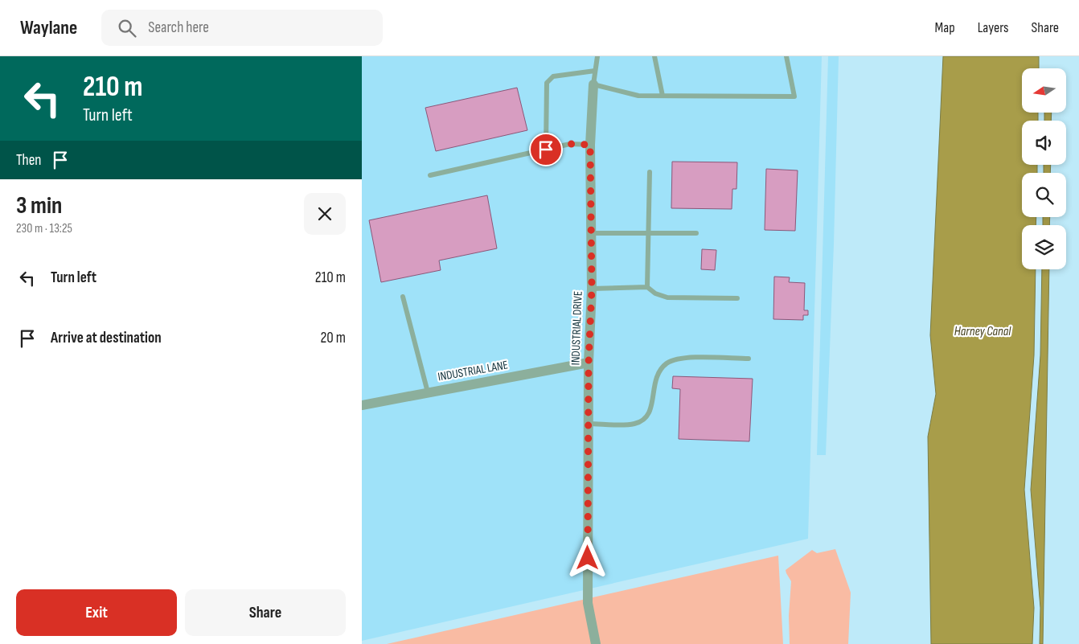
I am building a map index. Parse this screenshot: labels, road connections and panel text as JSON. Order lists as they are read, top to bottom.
{
  "streets": {
    "street": ["INDUSTRIAL DRIVE", "INDUSTRIAL LANE"]
  },
  "crossings": [
    ["INDUSTRIAL DRIVE", "INDUSTRIAL LANE"]
  ],
  "water": ["Harney Canal"],
  "north": "left",
  "page": {
    "header": "Waylane",
    "search": "Search here",
    "nav": ["Map", "Layers", "Share"],
    "turn": ["210 m", "Turn left"],
    "then": "Then",
    "heading": ["3 min", "230 m · 13:25"],
    "list": [
      {
        "name": "Turn left",
        "value": "210 m"
      },
      {
        "name": "Arrive at destination",
        "value": "20 m"
      }
    ],
    "buttons": ["Exit", "Share"]
  }
}
